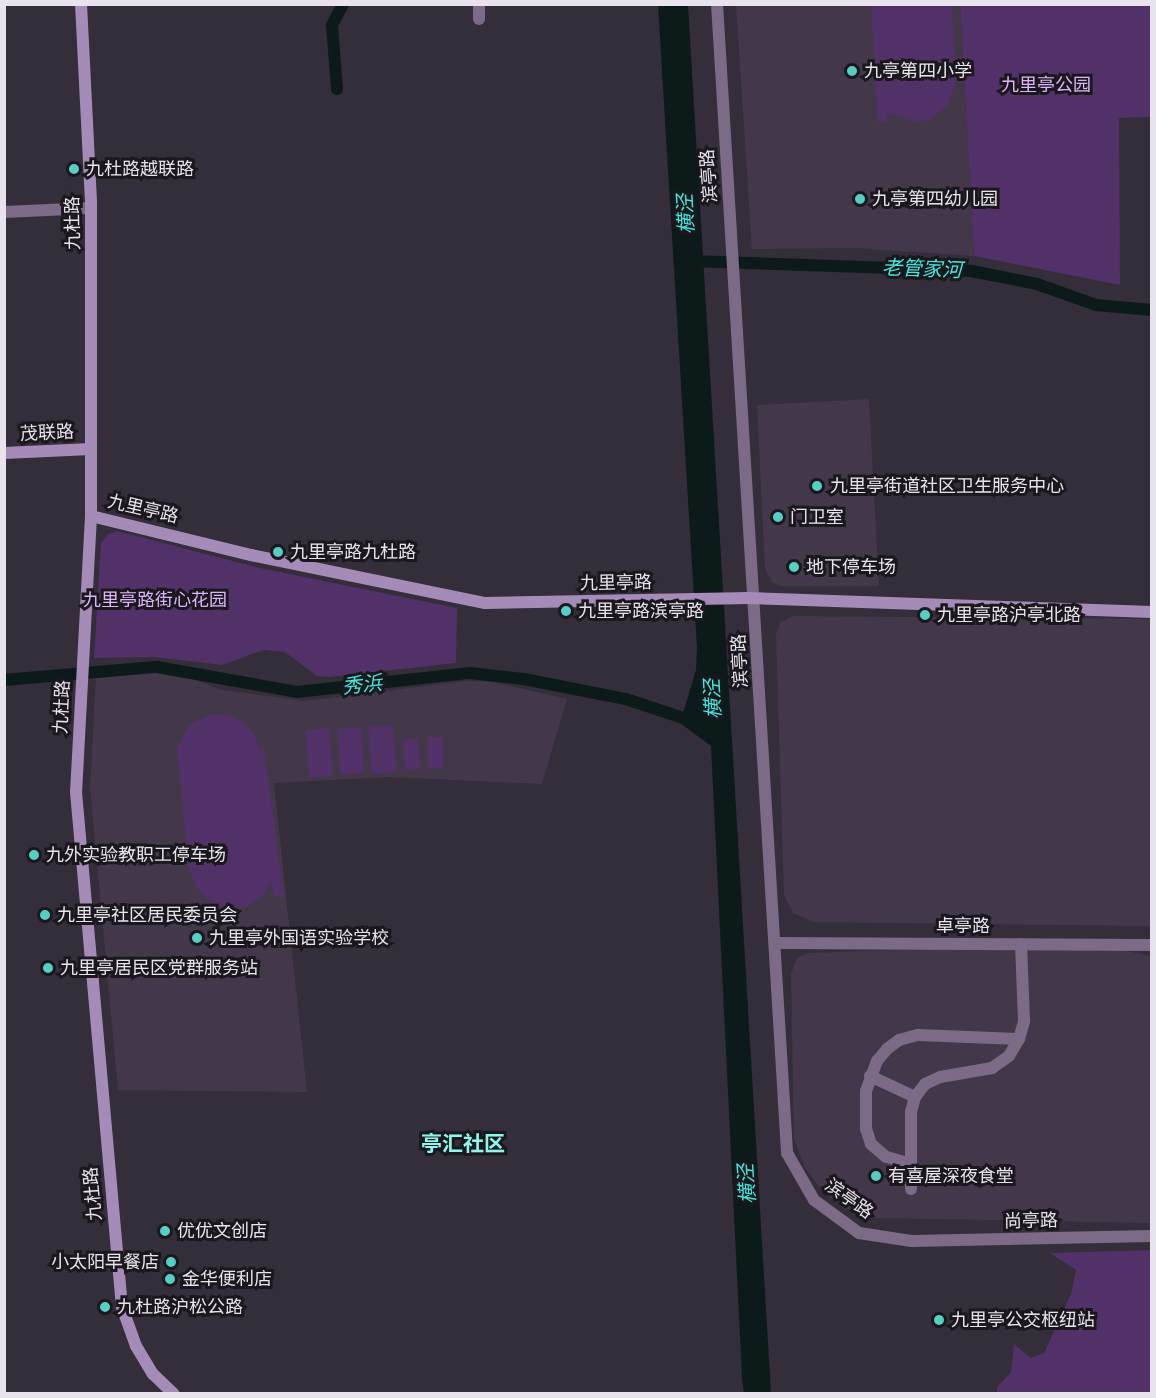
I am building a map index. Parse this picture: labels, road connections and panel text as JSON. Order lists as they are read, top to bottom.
{
  "streets": {
    "street": [
      "滨亭路",
      "九杜路",
      "茂联路",
      "九里亭路",
      "卓亭路",
      "尚亭路"
    ]
  },
  "crossings": [
    ["滨亭路", "九里亭路"],
    ["滨亭路", "卓亭路"],
    ["滨亭路", "尚亭路"],
    ["九杜路", "茂联路"],
    ["九杜路", "九里亭路"]
  ],
  "districts": ["亭汇社区"],
  "water": ["横泾", "老管家河", "秀浜"],
  "parks": ["九里亭公园", "九里亭路街心花园"],
  "places": [
    "九亭第四小学",
    "九杜路越联路",
    "九亭第四幼儿园",
    "九里亭街道社区卫生服务中心",
    "门卫室",
    "九里亭路九杜路",
    "地下停车场",
    "九里亭路滨亭路",
    "九里亭路沪亭北路",
    "九外实验教职工停车场",
    "九里亭社区居民委员会",
    "九里亭外国语实验学校",
    "九里亭居民区党群服务站",
    "有喜屋深夜食堂",
    "优优文创店",
    "小太阳早餐店",
    "金华便利店",
    "九杜路沪松公路",
    "九里亭公交枢纽站"
  ]
}
